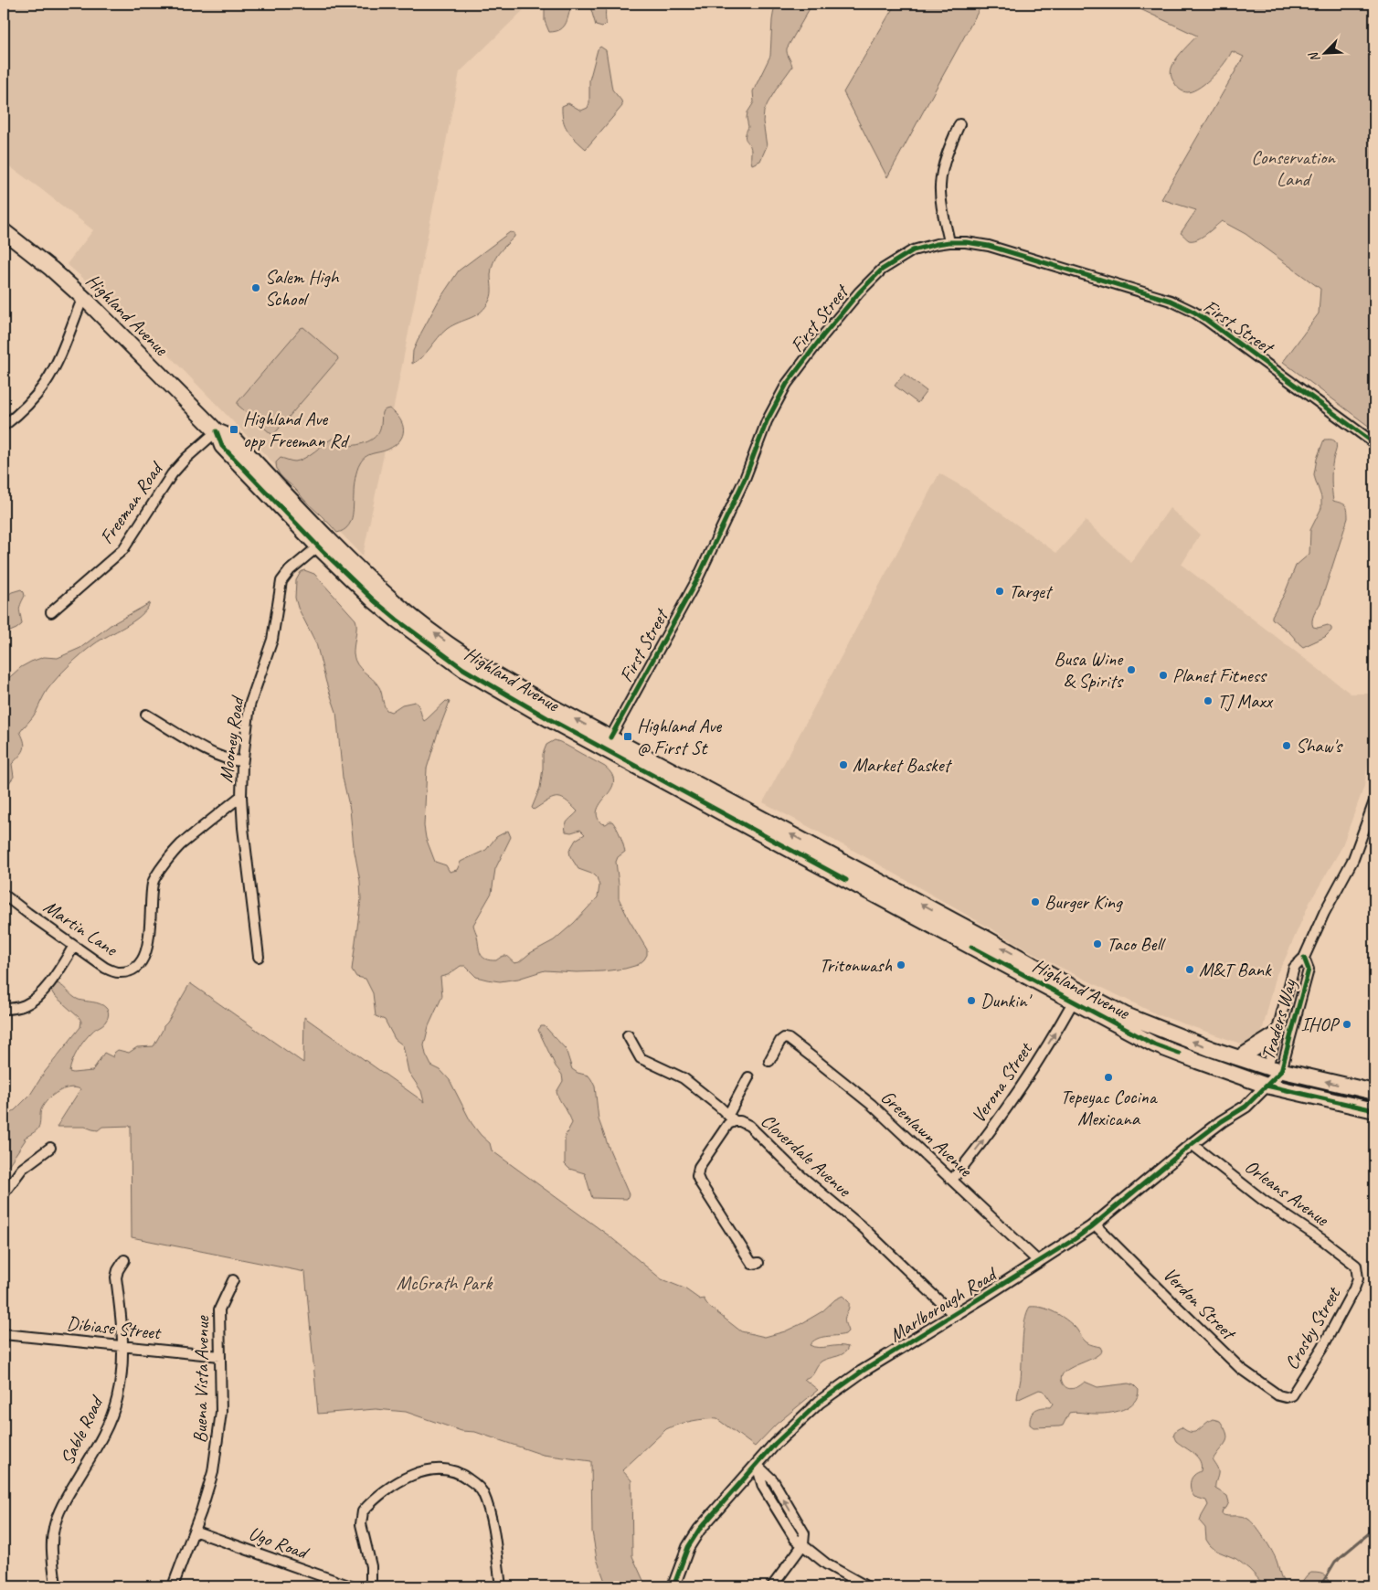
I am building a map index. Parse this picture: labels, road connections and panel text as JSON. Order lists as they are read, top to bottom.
{
  "streets": {
    "main road": ["Highland Avenue"],
    "street": [
      "First Street",
      "Freeman Road",
      "Mooney Road",
      "Martin Lane",
      "Traders Way",
      "Verona Street",
      "Greenlawn Avenue",
      "Cloverdale Avenue",
      "Orleans Avenue",
      "Verdon Street",
      "Marlborough Road",
      "Dibiase Street",
      "Crosby Street",
      "Buena Vista Avenue",
      "Sable Road",
      "Ugo Road"
    ]
  },
  "crossings": [
    ["Highland Avenue", "First Street"],
    ["Highland Avenue", "Freeman Road"],
    ["Highland Avenue", "Mooney Road"],
    ["Highland Avenue", "Traders Way"],
    ["Highland Avenue", "Verona Street"],
    ["Highland Avenue", "Marlborough Road"],
    ["Mooney Road", "Martin Lane"],
    ["Traders Way", "Marlborough Road"],
    ["Verona Street", "Greenlawn Avenue"],
    ["Greenlawn Avenue", "Marlborough Road"],
    ["Cloverdale Avenue", "Marlborough Road"],
    ["Orleans Avenue", "Marlborough Road"],
    ["Orleans Avenue", "Crosby Street"],
    ["Verdon Street", "Marlborough Road"],
    ["Verdon Street", "Crosby Street"],
    ["Dibiase Street", "Buena Vista Avenue"],
    ["Dibiase Street", "Sable Road"],
    ["Buena Vista Avenue", "Ugo Road"]
  ],
  "one_way": ["Verona Street"],
  "parks": ["Conservation Land", "McGrath Park"],
  "places": {
    "other": [
      "Salem High School",
      "Target",
      "Busa Wine & Spirits",
      "Planet Fitness",
      "TJ Maxx",
      "Shaw's",
      "Market Basket",
      "Burger King",
      "Taco Bell",
      "Tritonwash",
      "M&T Bank",
      "Dunkin'",
      "IHOP",
      "Tepeyac Cocina Mexicana"
    ],
    "transit": ["Highland Ave opp Freeman Rd", "Highland Ave @ First St"]
  },
  "north": "bottom left"
}
